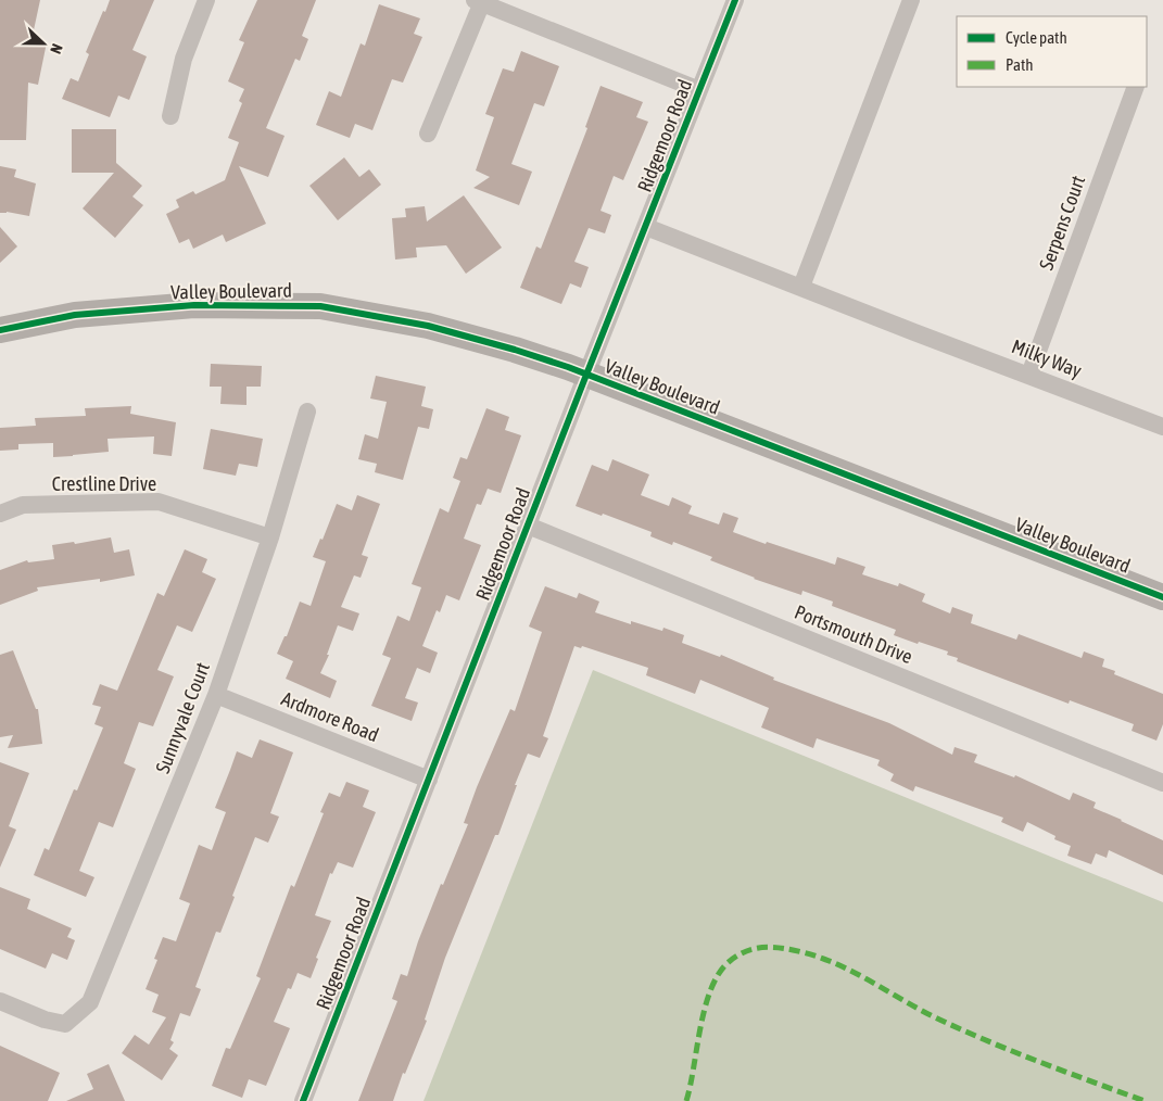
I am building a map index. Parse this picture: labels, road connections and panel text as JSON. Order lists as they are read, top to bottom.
{
  "streets": {
    "street": [
      "Ridgemoor Road",
      "Serpens Court",
      "Valley Boulevard",
      "Milky Way",
      "Crestline Drive",
      "Portsmouth Drive",
      "Ardmore Road",
      "Sunnyvale Court"
    ]
  },
  "crossings": [
    ["Ridgemoor Road", "Valley Boulevard"],
    ["Ridgemoor Road", "Milky Way"],
    ["Ridgemoor Road", "Portsmouth Drive"],
    ["Ridgemoor Road", "Ardmore Road"],
    ["Serpens Court", "Milky Way"],
    ["Crestline Drive", "Sunnyvale Court"],
    ["Ardmore Road", "Sunnyvale Court"]
  ],
  "legend": ["Cycle path", "Path"],
  "north": "right"
}
